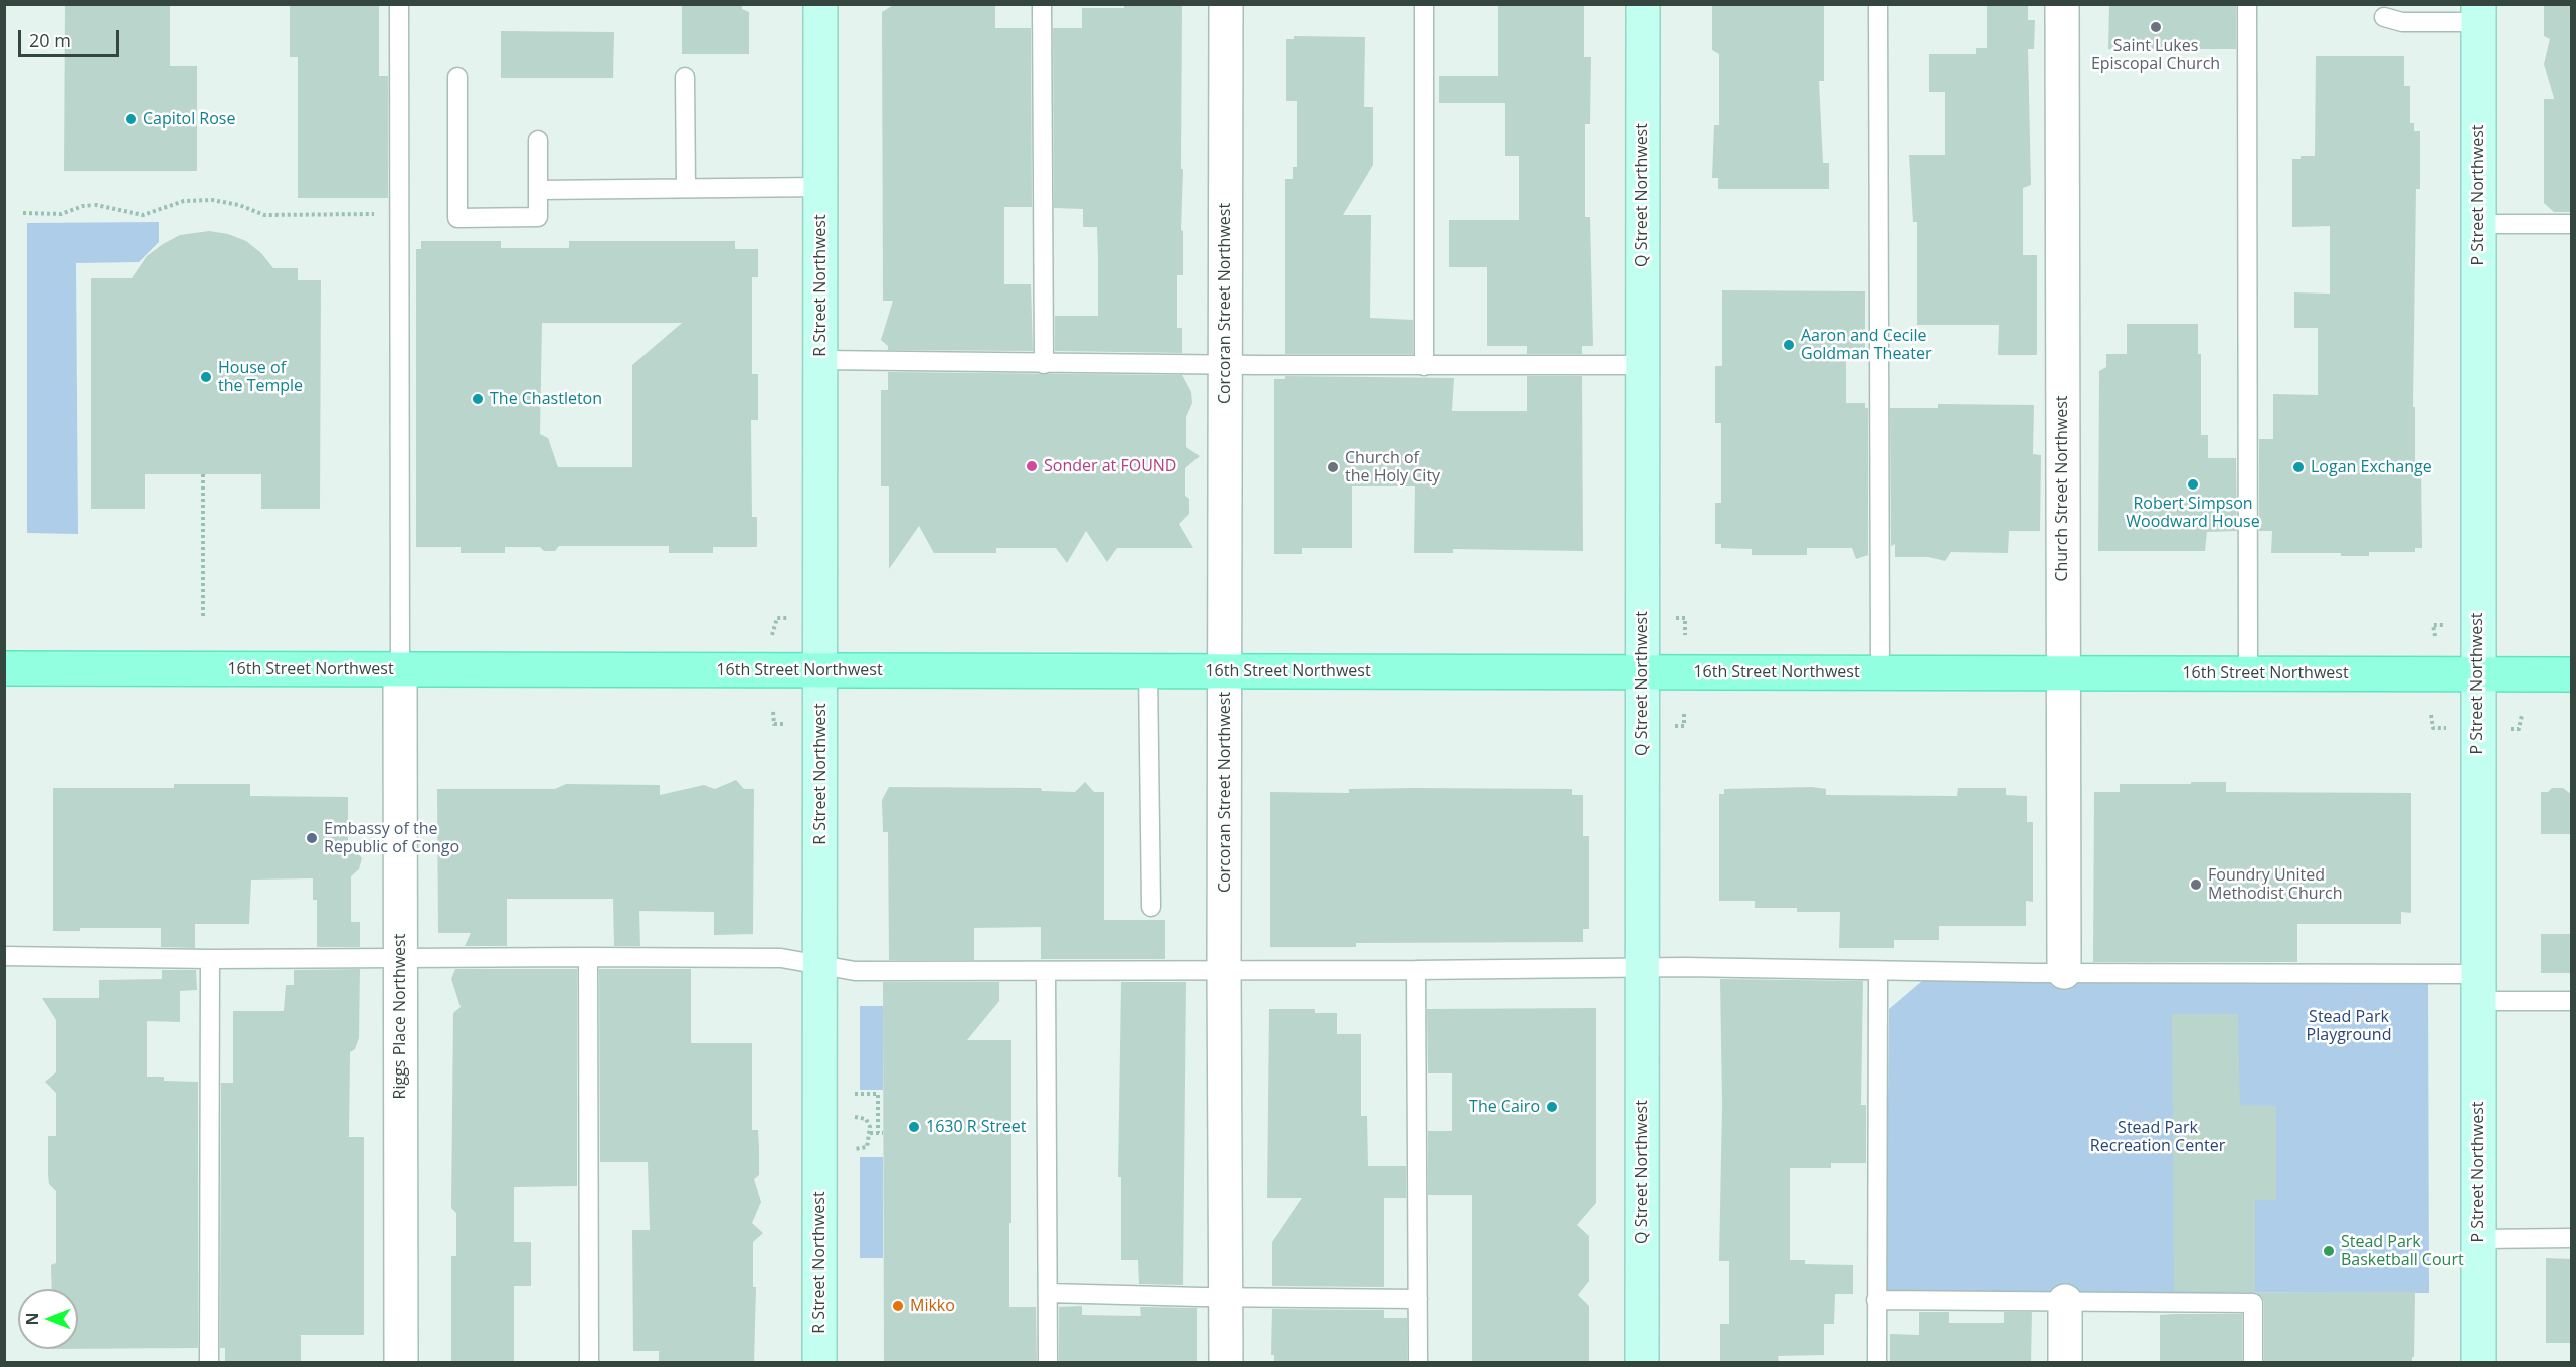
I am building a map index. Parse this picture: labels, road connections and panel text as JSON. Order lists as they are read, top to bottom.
{
  "streets": {
    "main road": [
      "Q Street Northwest",
      "P Street Northwest",
      "R Street Northwest",
      "16th Street Northwest"
    ],
    "street": ["Corcoran Street Northwest", "Church Street Northwest", "Riggs Place Northwest"]
  },
  "crossings": [
    ["Q Street Northwest", "16th Street Northwest"],
    ["P Street Northwest", "16th Street Northwest"],
    ["R Street Northwest", "16th Street Northwest"],
    ["Corcoran Street Northwest", "16th Street Northwest"],
    ["Church Street Northwest", "16th Street Northwest"],
    ["16th Street Northwest", "Riggs Place Northwest"]
  ],
  "parks": ["Stead Park Playground", "Stead Park Recreation Center"],
  "places": [
    "Saint Lukes Episcopal Church",
    "Capitol Rose",
    "Aaron and Cecile Goldman Theater",
    "House of the Temple",
    "The Chastleton",
    "Sonder at FOUND",
    "Church of the Holy City",
    "Logan Exchange",
    "Robert Simpson Woodward House",
    "Embassy of the Republic of Congo",
    "Foundry United Methodist Church",
    "The Cairo",
    "1630 R Street",
    "Stead Park Basketball Court",
    "Mikko"
  ],
  "scale_bar": "20 m",
  "north": "left"
}
